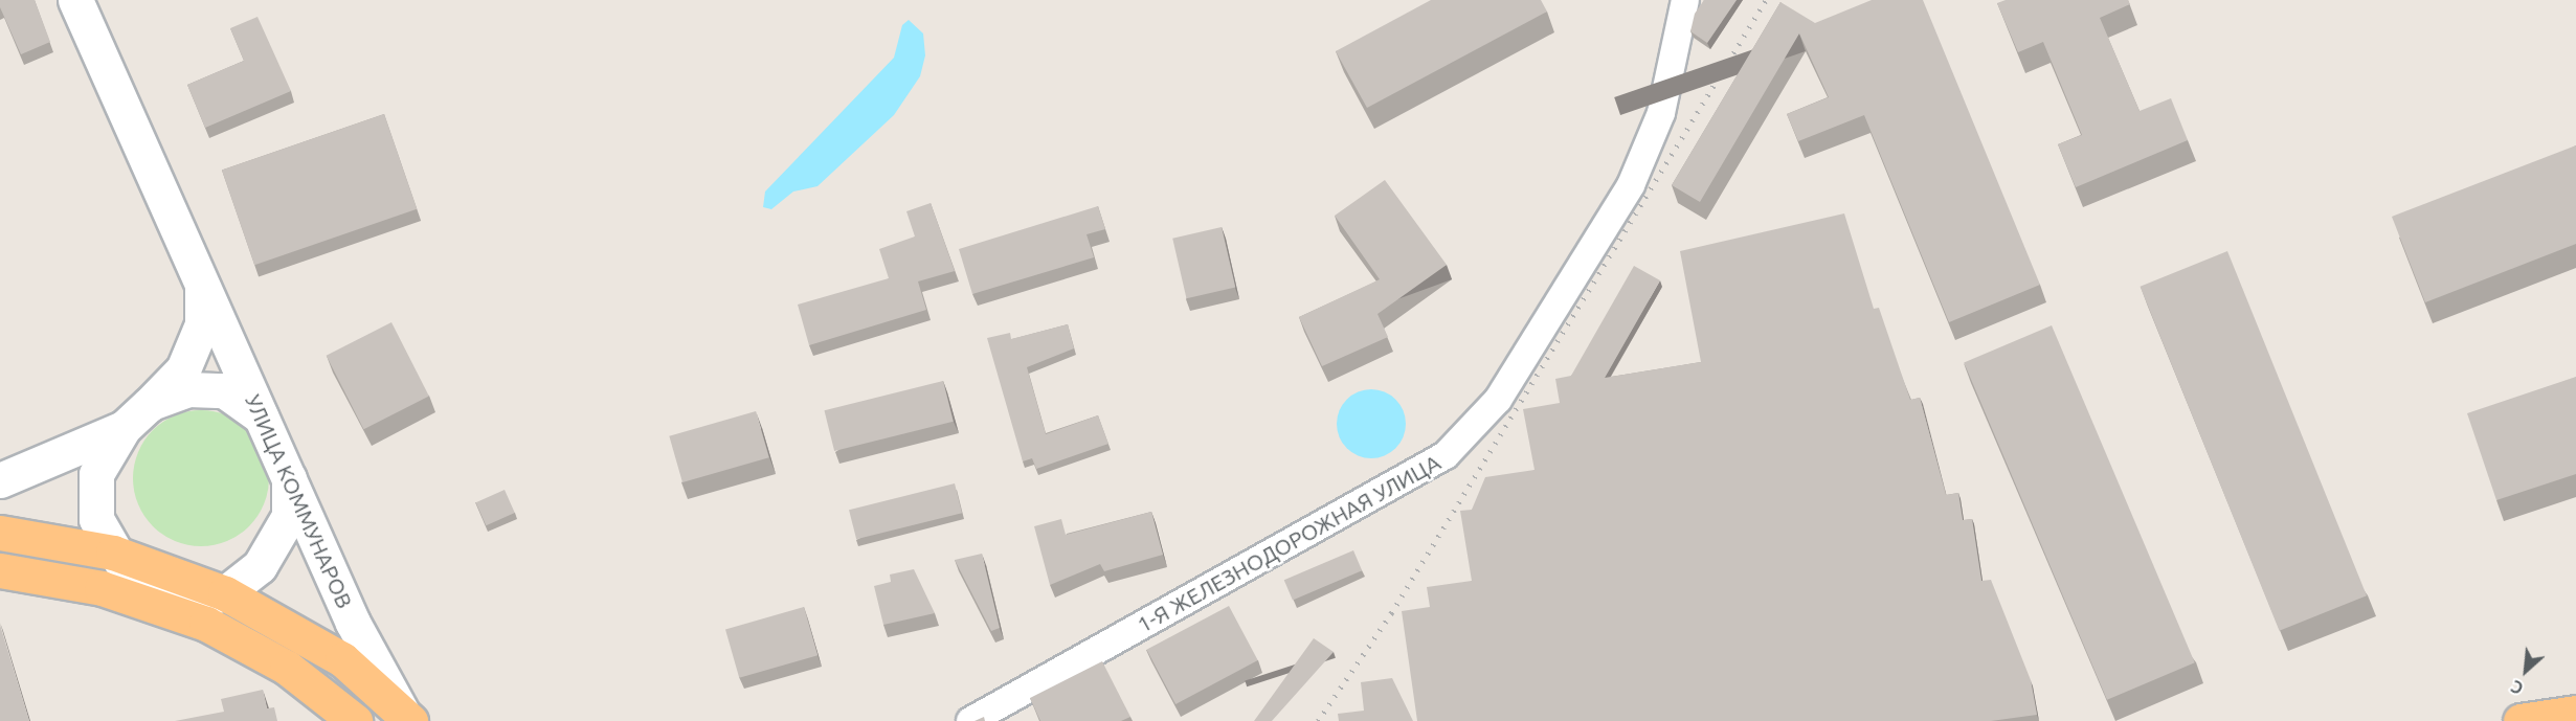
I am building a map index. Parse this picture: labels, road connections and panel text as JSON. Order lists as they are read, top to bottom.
{
  "streets": {
    "street": ["УЛИЦА КОММУНАРОВ", "1-Я ЖЕЛЕЗНОДОРОЖНАЯ УЛИЦА"]
  },
  "north": "bottom left"
}
